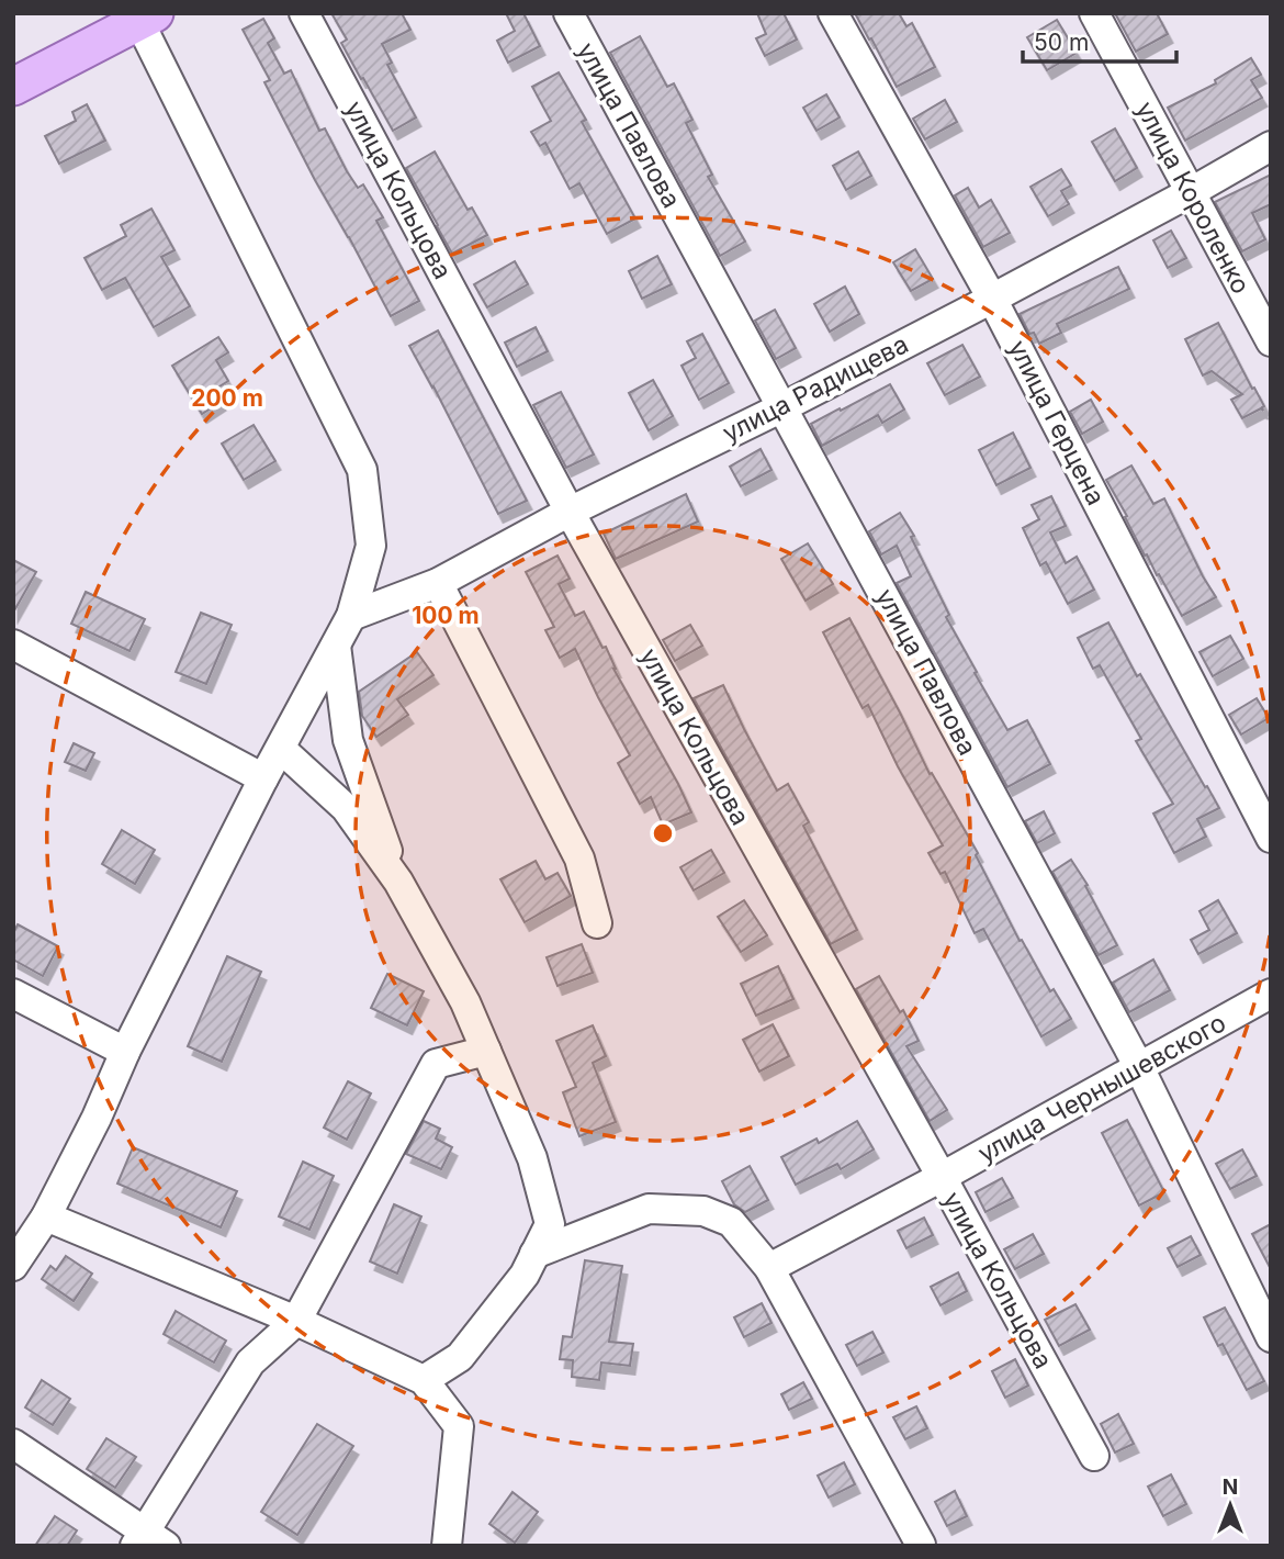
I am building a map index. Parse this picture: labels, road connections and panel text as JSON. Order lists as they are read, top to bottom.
{
  "streets": {
    "street": [
      "улица Павлова",
      "улица Кольцова",
      "улица Короленко",
      "улица Радищева",
      "улица Герцена",
      "улица Чернышевского"
    ]
  },
  "crossings": [
    ["улица Павлова", "улица Радищева"],
    ["улица Павлова", "улица Чернышевского"],
    ["улица Кольцова", "улица Радищева"],
    ["улица Кольцова", "улица Чернышевского"],
    ["улица Короленко", "улица Радищева"],
    ["улица Радищева", "улица Герцена"]
  ],
  "scale_bar": "50 m",
  "north": "top",
  "rings": ["200 m", "100 m"]
}
